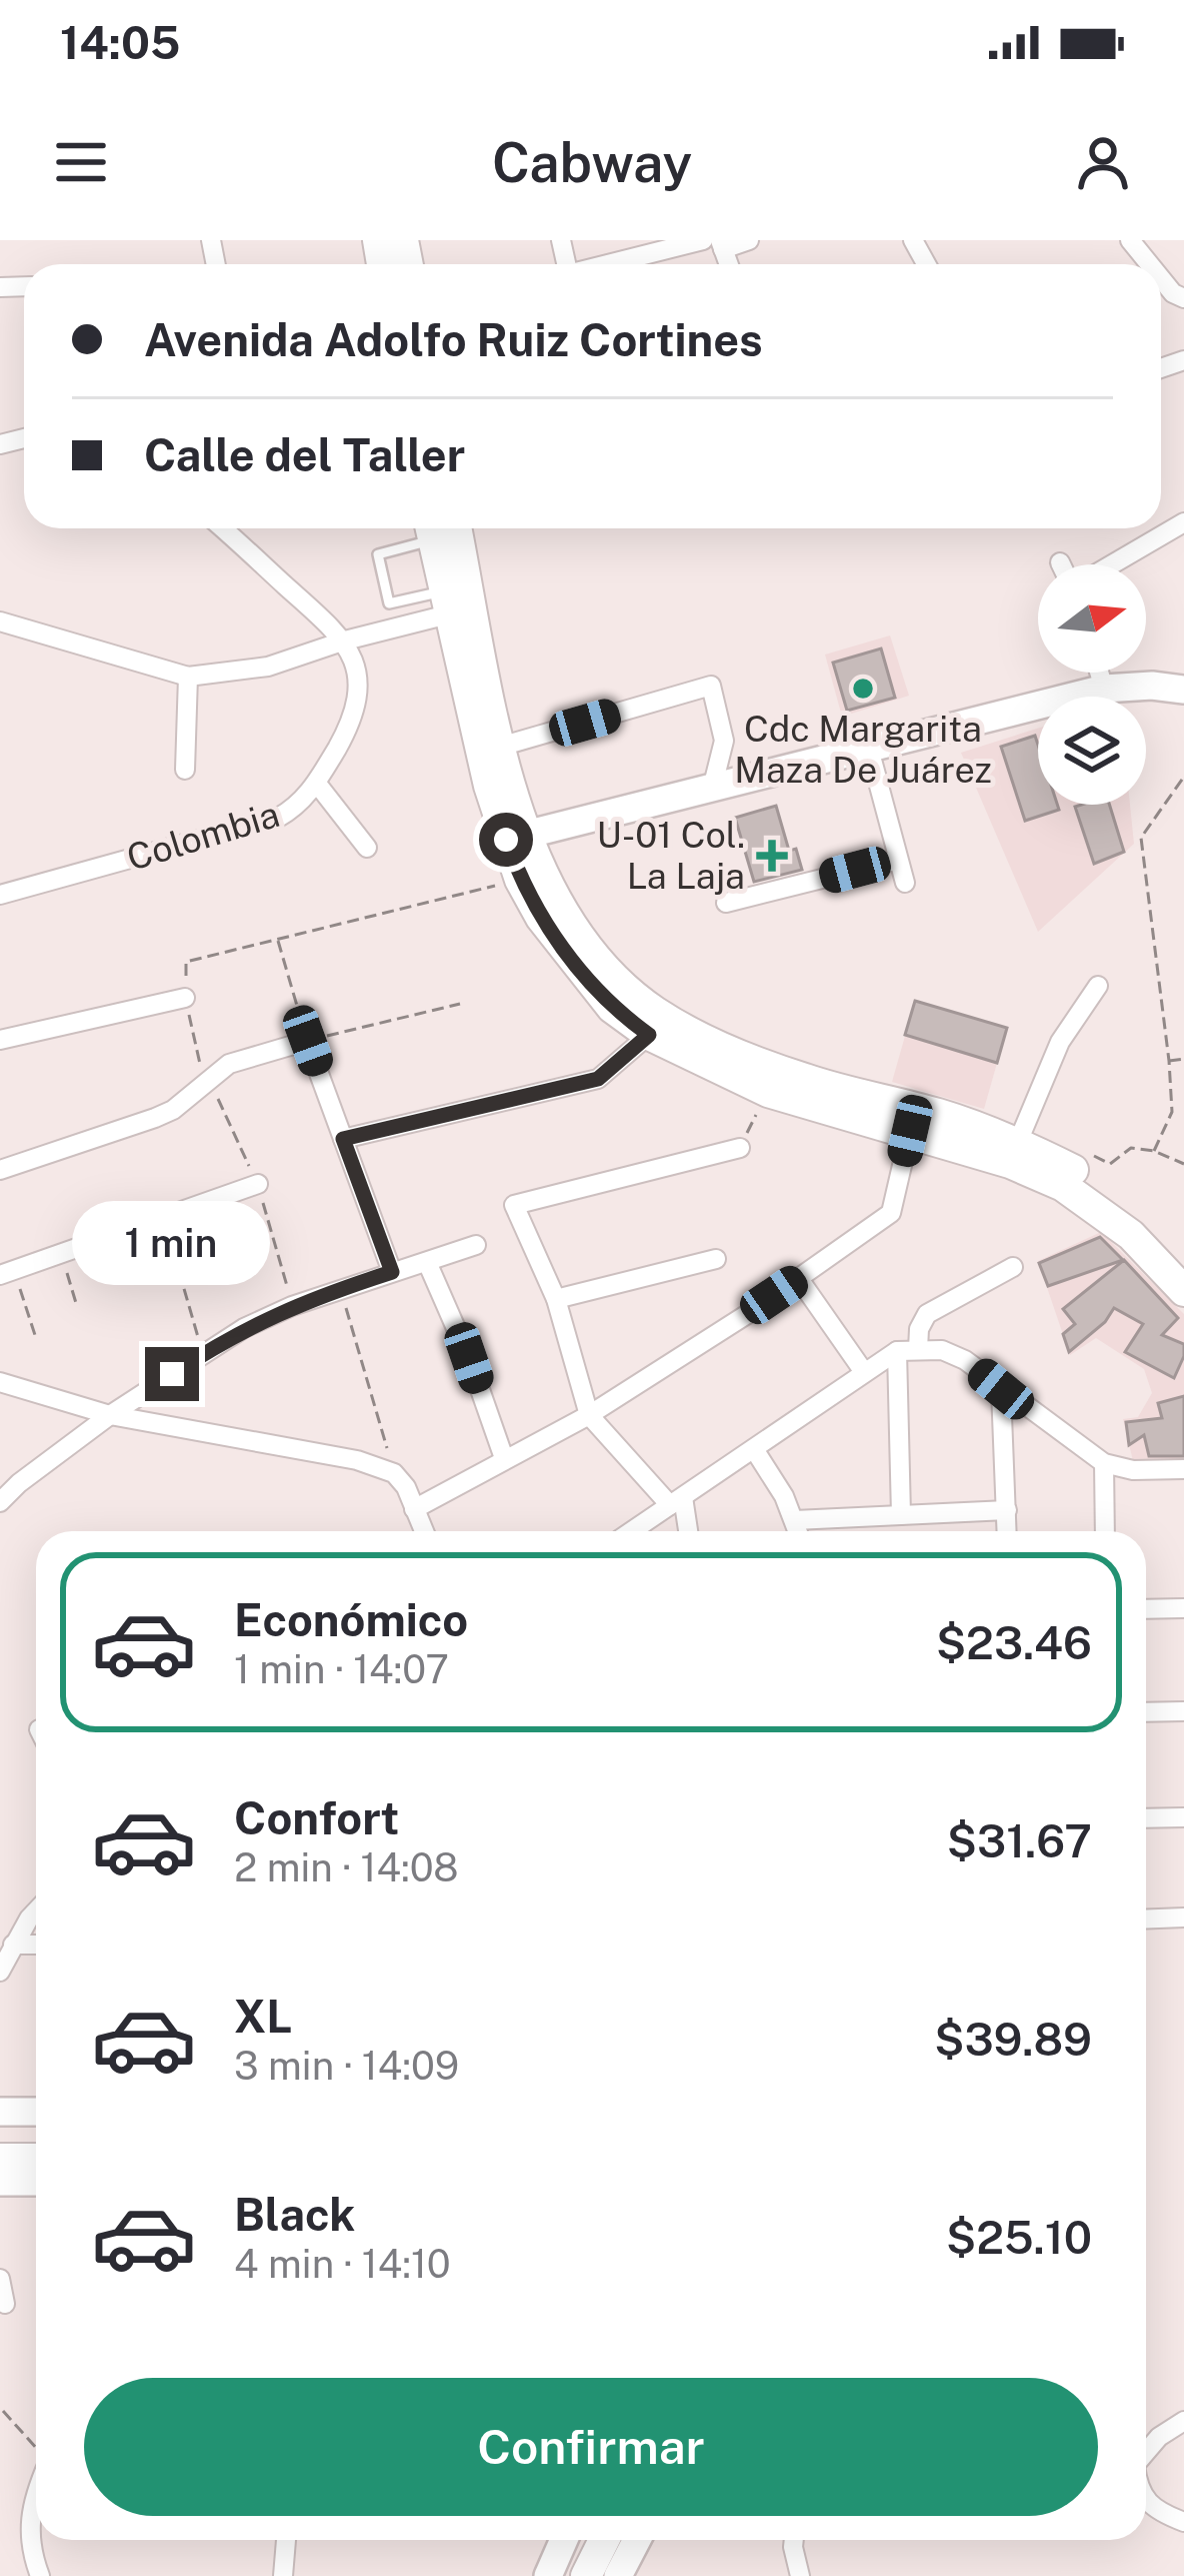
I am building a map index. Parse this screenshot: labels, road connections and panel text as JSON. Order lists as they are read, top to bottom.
{
  "streets": {
    "street": ["Colombia"]
  },
  "places": {
    "other": ["Cdc Margarita Maza De Juárez"],
    "health": ["U-01 Col. La Laja"]
  },
  "north": "right",
  "page": {
    "status": "14:05",
    "header": "Cabway",
    "banner": ["Avenida Adolfo Ruiz Cortines", "Calle del Taller"],
    "bubble": "1 min",
    "list": [
      {
        "name": "Económico",
        "note": "1 min · 14:07",
        "value": "$23.46"
      },
      {
        "name": "Confort",
        "note": "2 min · 14:08",
        "value": "$31.67"
      },
      {
        "name": "XL",
        "note": "3 min · 14:09",
        "value": "$39.89"
      },
      {
        "name": "Black",
        "note": "4 min · 14:10",
        "value": "$25.10"
      }
    ],
    "buttons": "Confirmar"
  }
}
